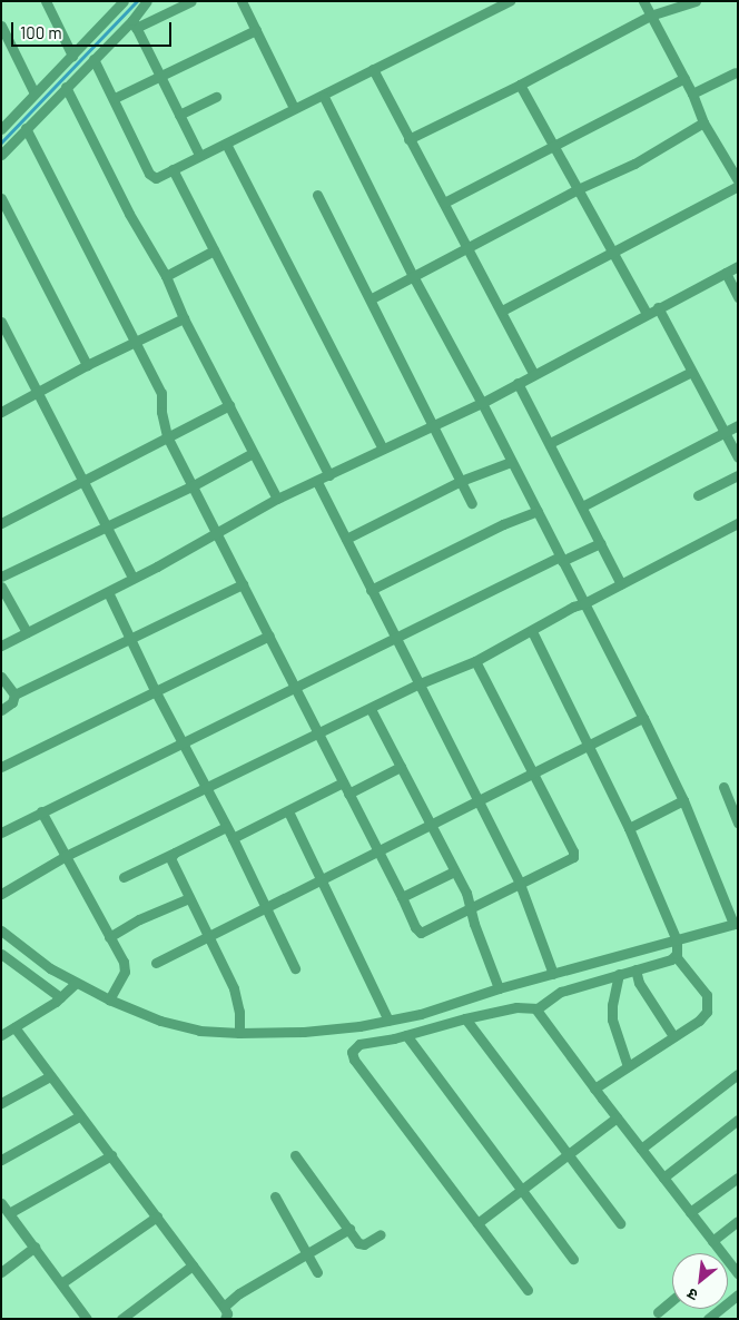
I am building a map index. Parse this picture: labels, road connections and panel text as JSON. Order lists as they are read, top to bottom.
{
  "scale_bar": "100 m",
  "north": "bottom left"
}
